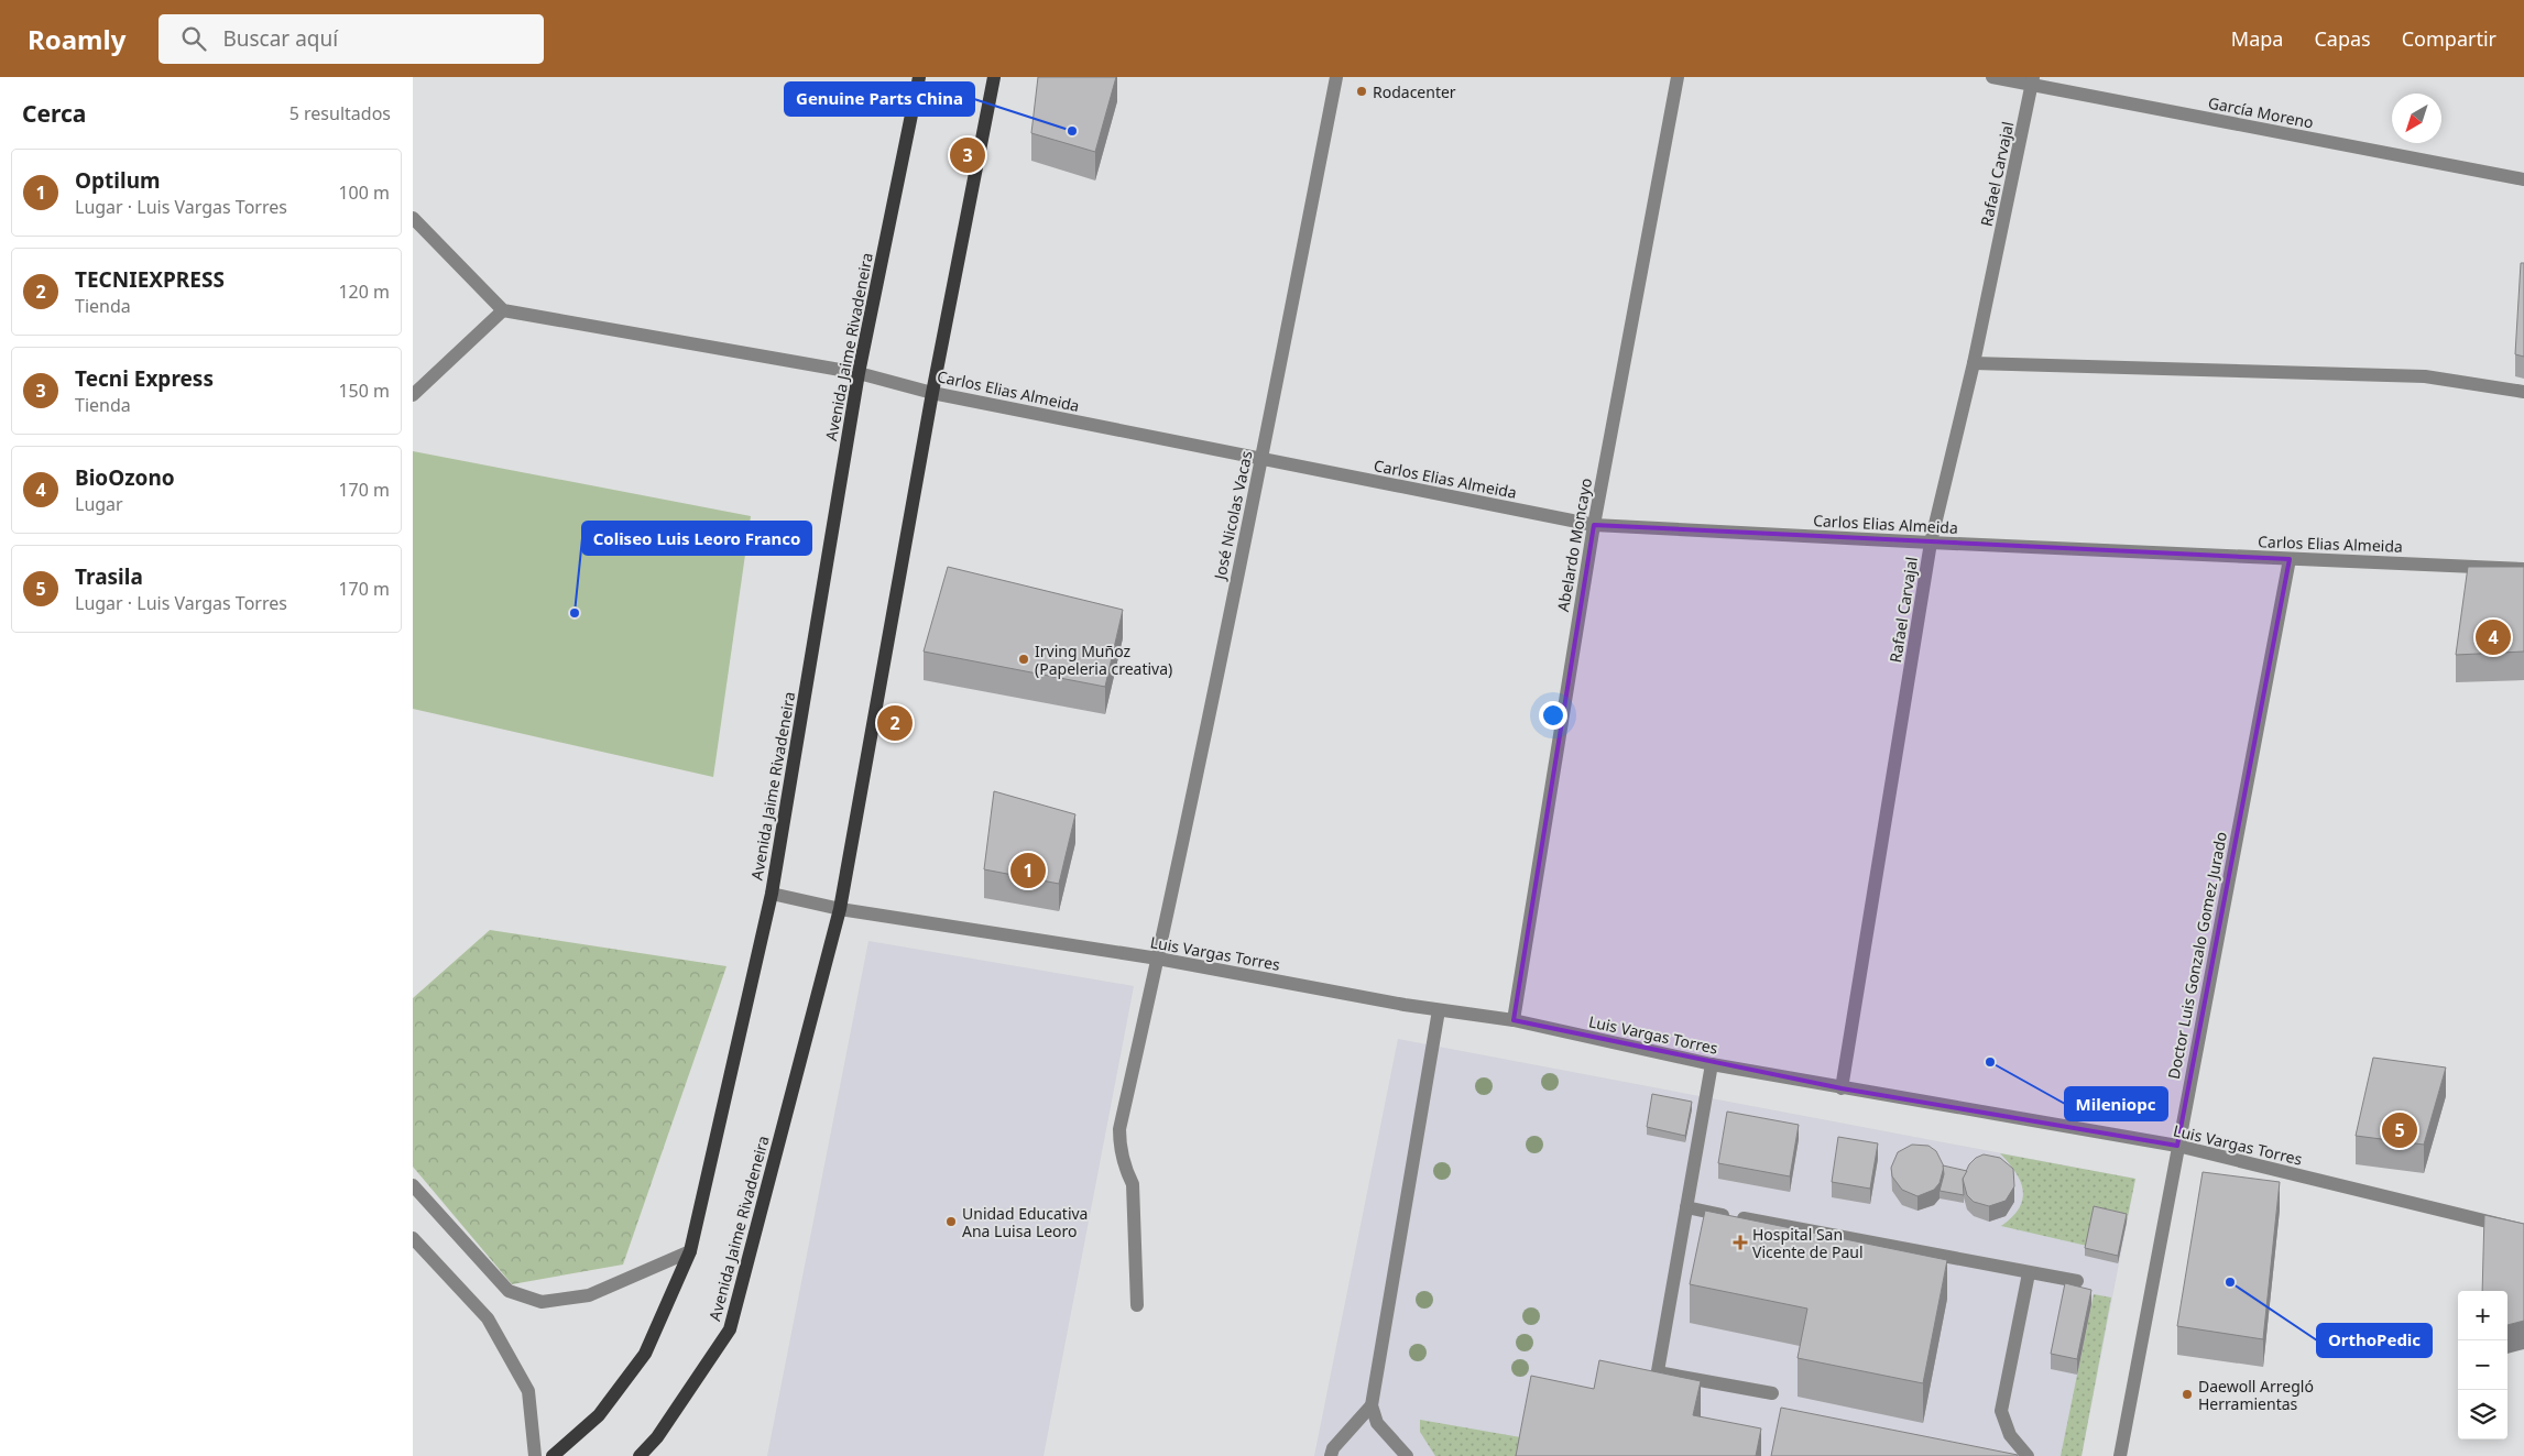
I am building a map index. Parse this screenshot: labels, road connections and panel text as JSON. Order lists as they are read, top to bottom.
{
  "streets": {
    "main road": ["Avenida Jaime Rivadeneira"],
    "street": [
      "García Moreno",
      "Rafael Carvajal",
      "Carlos Elias Almeida",
      "José Nicolas Vacas",
      "Abelardo Moncayo",
      "Luis Vargas Torres",
      "Doctor Luis Gonzalo Gomez Jurado"
    ]
  },
  "crossings": [
    ["García Moreno", "Rafael Carvajal"],
    ["Rafael Carvajal", "Carlos Elias Almeida"],
    ["Rafael Carvajal", "Luis Vargas Torres"],
    ["Avenida Jaime Rivadeneira", "Carlos Elias Almeida"],
    ["Avenida Jaime Rivadeneira", "Luis Vargas Torres"],
    ["Carlos Elias Almeida", "José Nicolas Vacas"],
    ["Carlos Elias Almeida", "Abelardo Moncayo"],
    ["Carlos Elias Almeida", "Doctor Luis Gonzalo Gomez Jurado"],
    ["José Nicolas Vacas", "Luis Vargas Torres"],
    ["Abelardo Moncayo", "Luis Vargas Torres"],
    ["Luis Vargas Torres", "Doctor Luis Gonzalo Gomez Jurado"]
  ],
  "places": {
    "other": [
      "Rodacenter",
      "Genuine Parts China",
      "Coliseo Luis Leoro Franco",
      "Irving Muñoz (Papeleria creativa)",
      "Mileniopc",
      "Unidad Educativa Ana Luisa Leoro",
      "OrthoPedic",
      "Daewoll Arregló Herramientas"
    ],
    "health": ["Hospital San Vicente de Paul"]
  },
  "north": "bottom left",
  "page": {
    "header": "Roamly",
    "search": "Buscar aquí",
    "nav": ["Mapa", "Capas", "Compartir"],
    "heading": ["Cerca", "5 resultados"],
    "pins": [
      "3",
      "4",
      "2",
      "1",
      "5"
    ],
    "list": [
      {
        "mark": "1",
        "name": "Optilum",
        "note": "Lugar · Luis Vargas Torres",
        "value": "100 m"
      },
      {
        "mark": "2",
        "name": "TECNIEXPRESS",
        "note": "Tienda",
        "value": "120 m"
      },
      {
        "mark": "3",
        "name": "Tecni Express",
        "note": "Tienda",
        "value": "150 m"
      },
      {
        "mark": "4",
        "name": "BioOzono",
        "note": "Lugar",
        "value": "170 m"
      },
      {
        "mark": "5",
        "name": "Trasila",
        "note": "Lugar · Luis Vargas Torres",
        "value": "170 m"
      }
    ],
    "map_buttons": ["+", "−"]
  }
}
